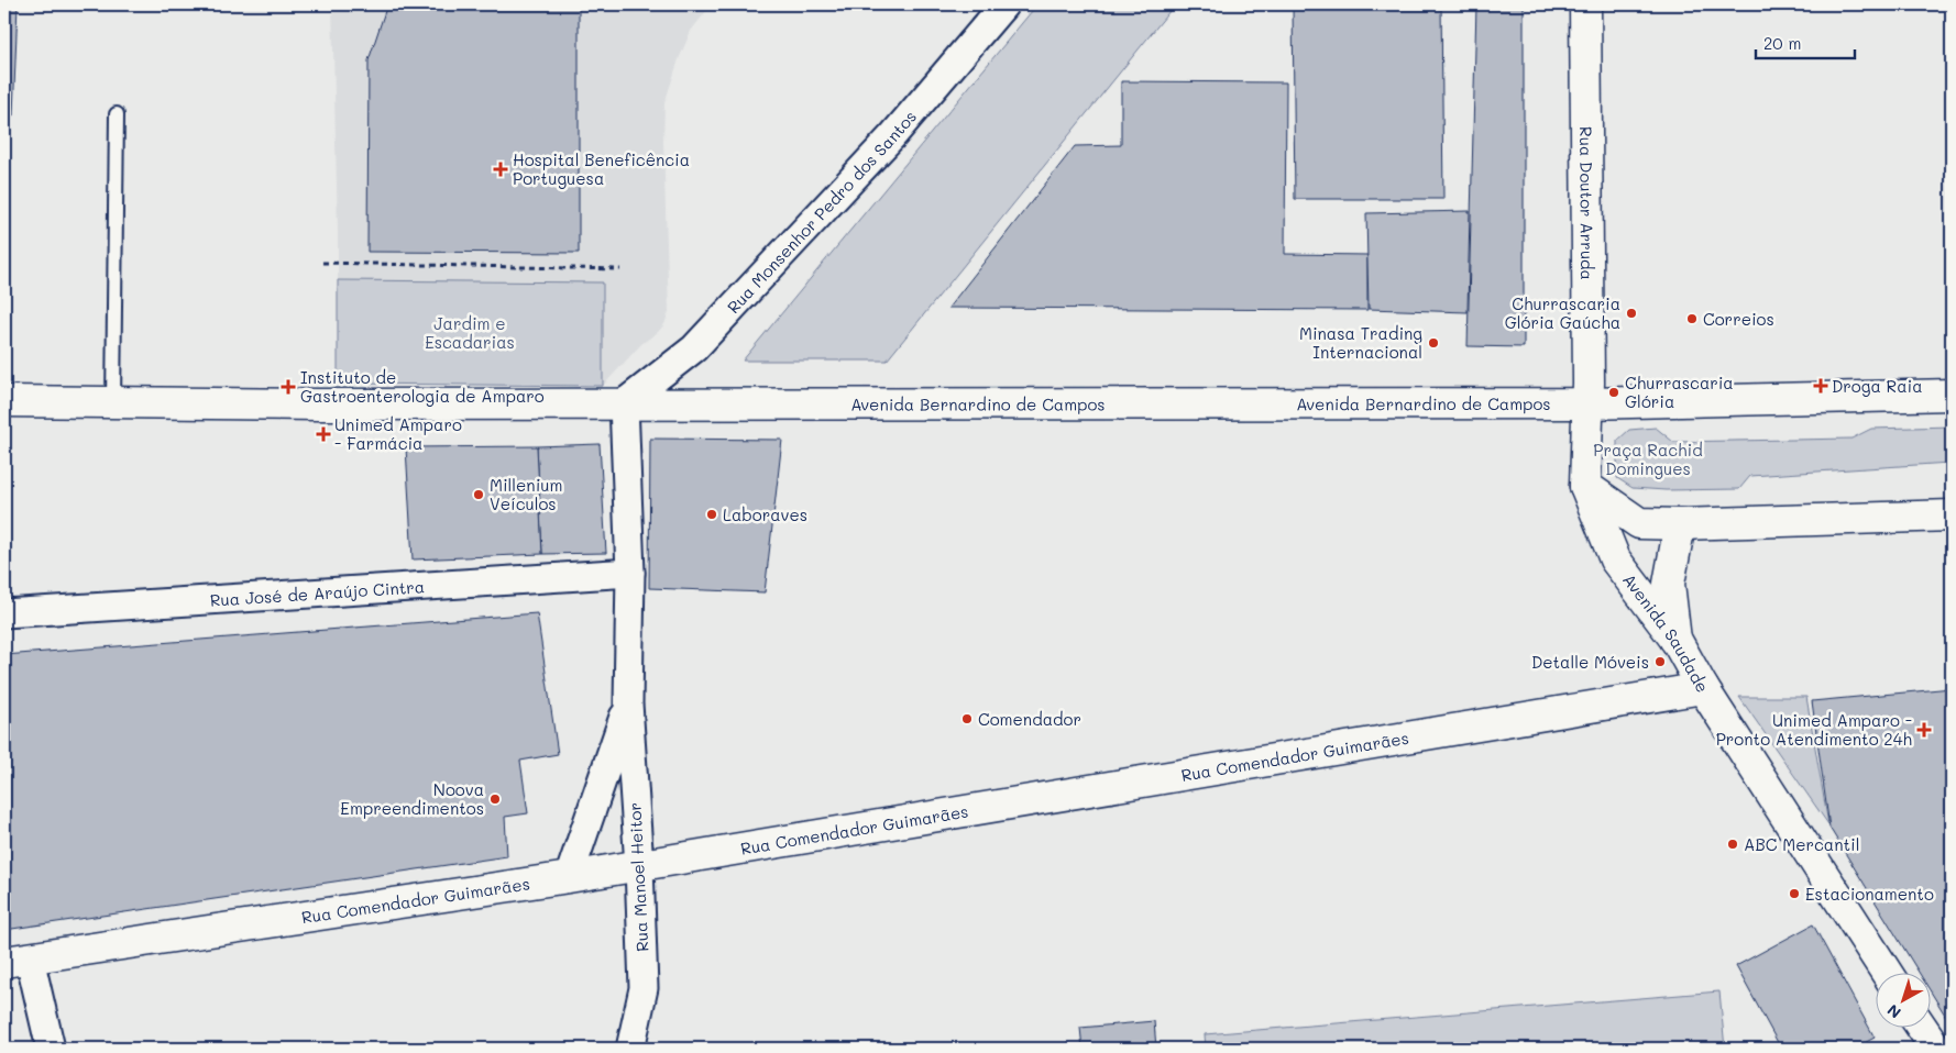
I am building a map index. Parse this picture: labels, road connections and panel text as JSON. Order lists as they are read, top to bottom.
{
  "streets": {
    "street": [
      "Rua Doutor Arruda",
      "Rua Monsenhor Pedro dos Santos",
      "Avenida Bernardino de Campos",
      "Rua José de Araújo Cintra",
      "Avenida Saudade",
      "Rua Comendador Guimarães",
      "Rua Manoel Heitor"
    ]
  },
  "crossings": [
    ["Rua Doutor Arruda", "Avenida Bernardino de Campos"],
    ["Rua Doutor Arruda", "Avenida Saudade"],
    ["Rua Monsenhor Pedro dos Santos", "Avenida Bernardino de Campos"],
    ["Rua Monsenhor Pedro dos Santos", "Rua Manoel Heitor"],
    ["Avenida Bernardino de Campos", "Avenida Saudade"],
    ["Avenida Bernardino de Campos", "Rua Manoel Heitor"],
    ["Rua José de Araújo Cintra", "Rua Manoel Heitor"],
    ["Avenida Saudade", "Rua Comendador Guimarães"],
    ["Rua Comendador Guimarães", "Rua Manoel Heitor"]
  ],
  "parks": ["Jardim e Escadarias", "Praça Rachid Domingues"],
  "places": {
    "health": [
      "Hospital Beneficência Portuguesa",
      "Droga Raia",
      "Instituto de Gastroenterologia de Amparo",
      "Unimed Amparo - Farmácia",
      "Unimed Amparo - Pronto Atendimento 24h"
    ],
    "other": [
      "Churrascaria Glória Gaúcha",
      "Correios",
      "Minasa Trading Internacional",
      "Churrascaria Glória",
      "Millenium Veículos",
      "Laboraves",
      "Detalle Móveis",
      "Comendador",
      "Noova Empreendimentos",
      "ABC Mercantil",
      "Estacionamento"
    ]
  },
  "scale_bar": "20 m",
  "north": "bottom left"
}
